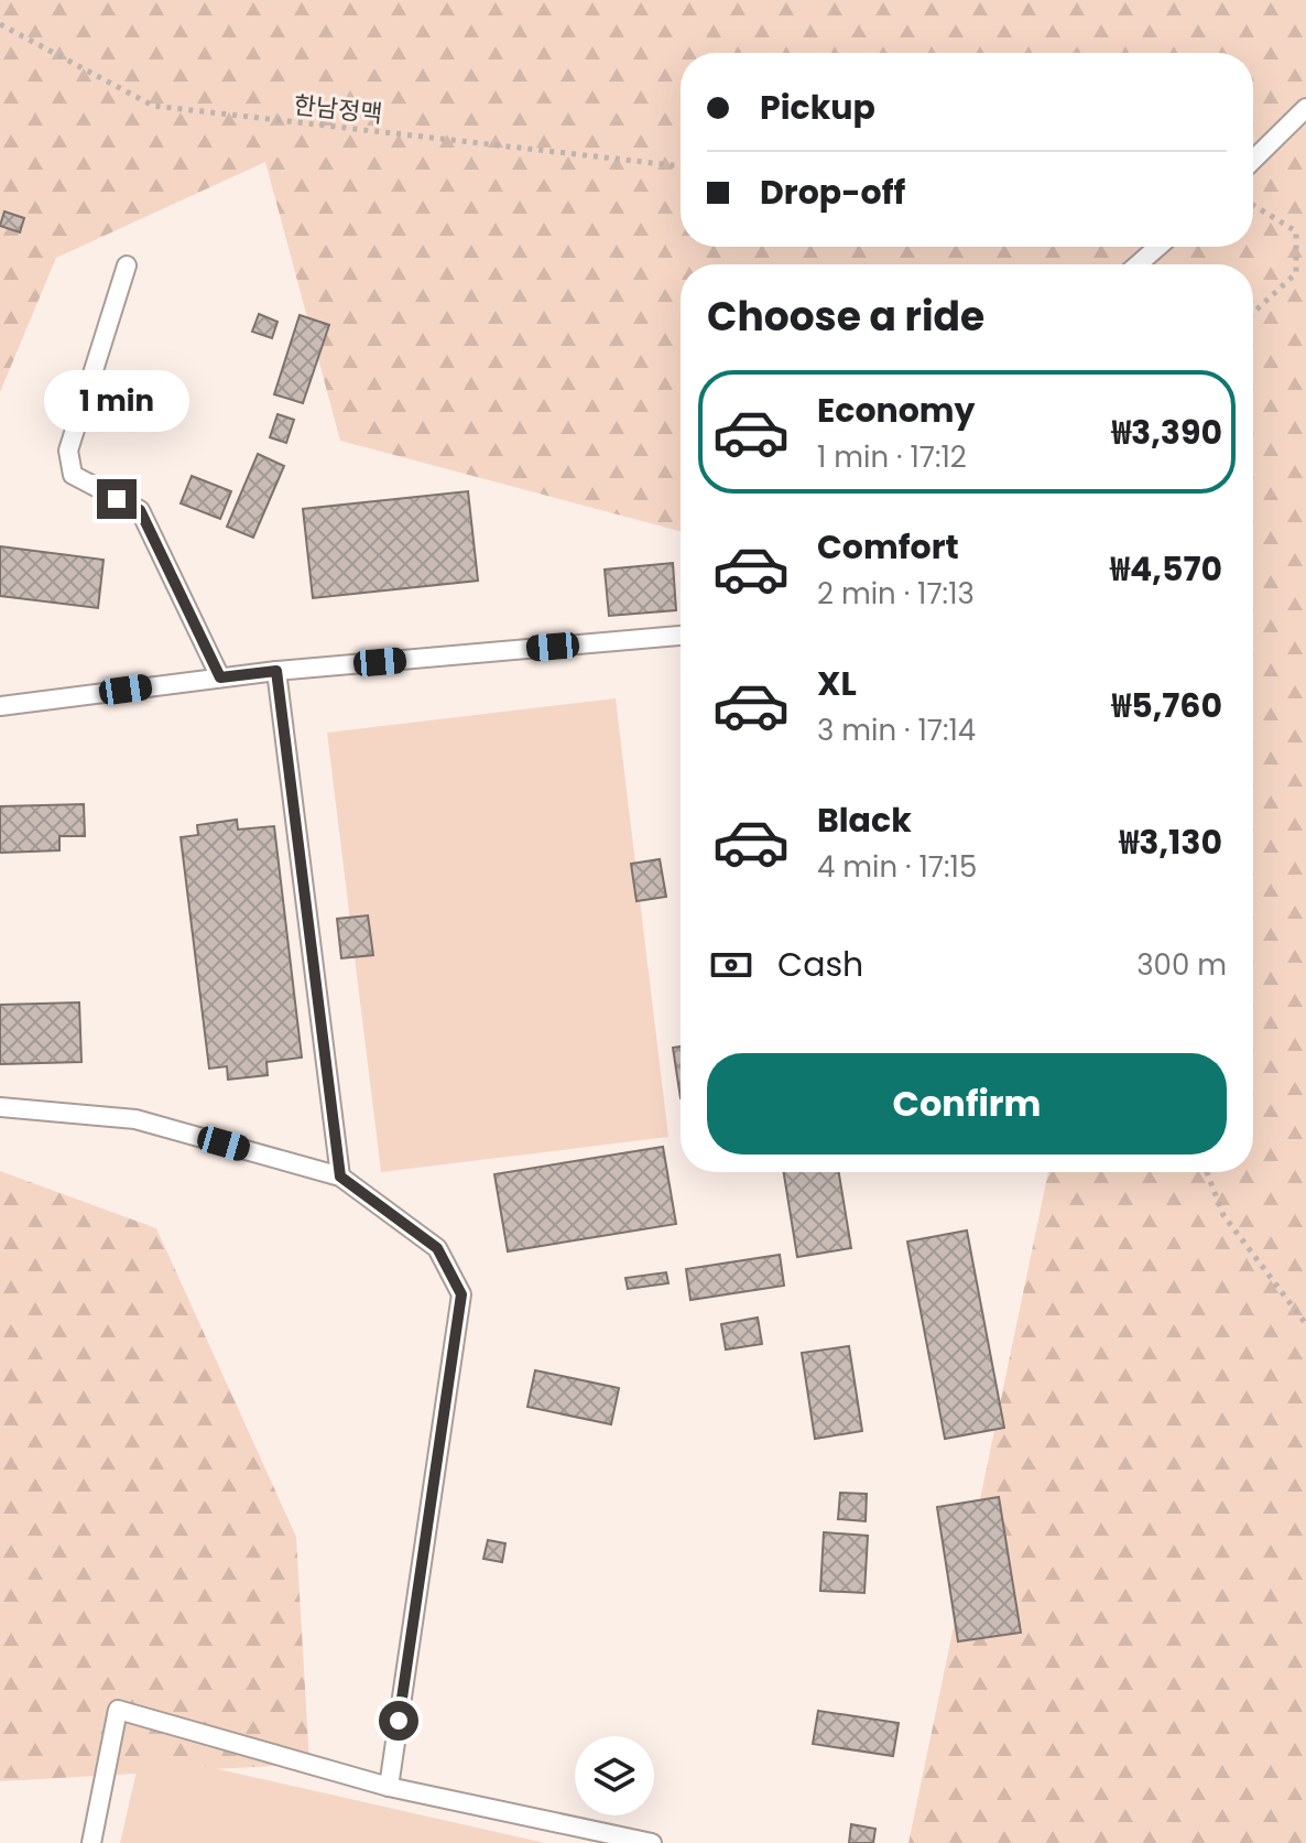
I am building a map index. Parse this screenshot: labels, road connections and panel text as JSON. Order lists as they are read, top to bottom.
{
  "streets": {
    "path": ["한남정맥"]
  },
  "page": {
    "banner": ["Pickup", "Drop-off"],
    "heading": "Choose a ride",
    "bubble": "1 min",
    "list": [
      {
        "name": "Economy",
        "note": "1 min · 17:12",
        "value": "₩3,390"
      },
      {
        "name": "Comfort",
        "note": "2 min · 17:13",
        "value": "₩4,570"
      },
      {
        "name": "XL",
        "note": "3 min · 17:14",
        "value": "₩5,760"
      },
      {
        "name": "Black",
        "note": "4 min · 17:15",
        "value": "₩3,130"
      }
    ],
    "pay": ["Cash", "300 m"],
    "buttons": "Confirm"
  }
}
